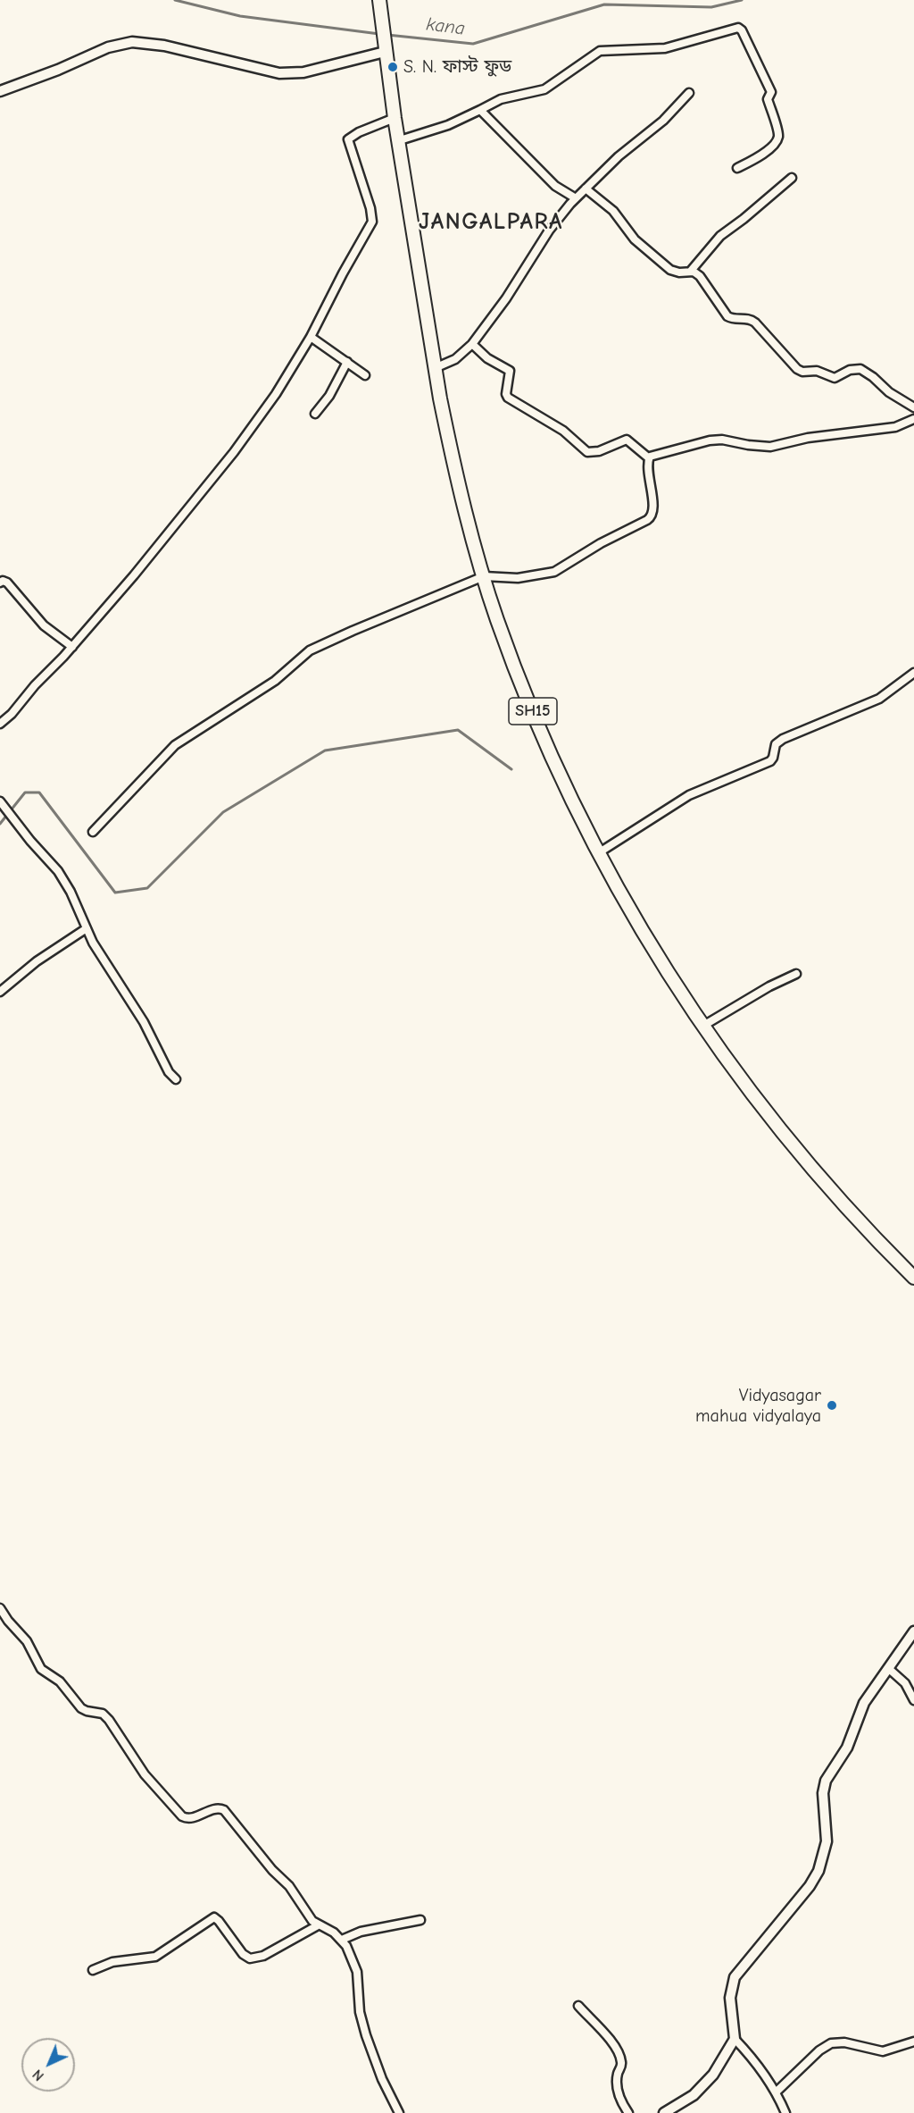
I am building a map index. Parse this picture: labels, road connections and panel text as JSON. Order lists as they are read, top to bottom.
{
  "streets": {
    "main road": ["SH15"]
  },
  "districts": ["JANGALPARA"],
  "water": ["kana"],
  "places": ["S. N. ফাস্ট ফুড", "Vidyasagar mahua vidyalaya"],
  "north": "bottom left"
}
